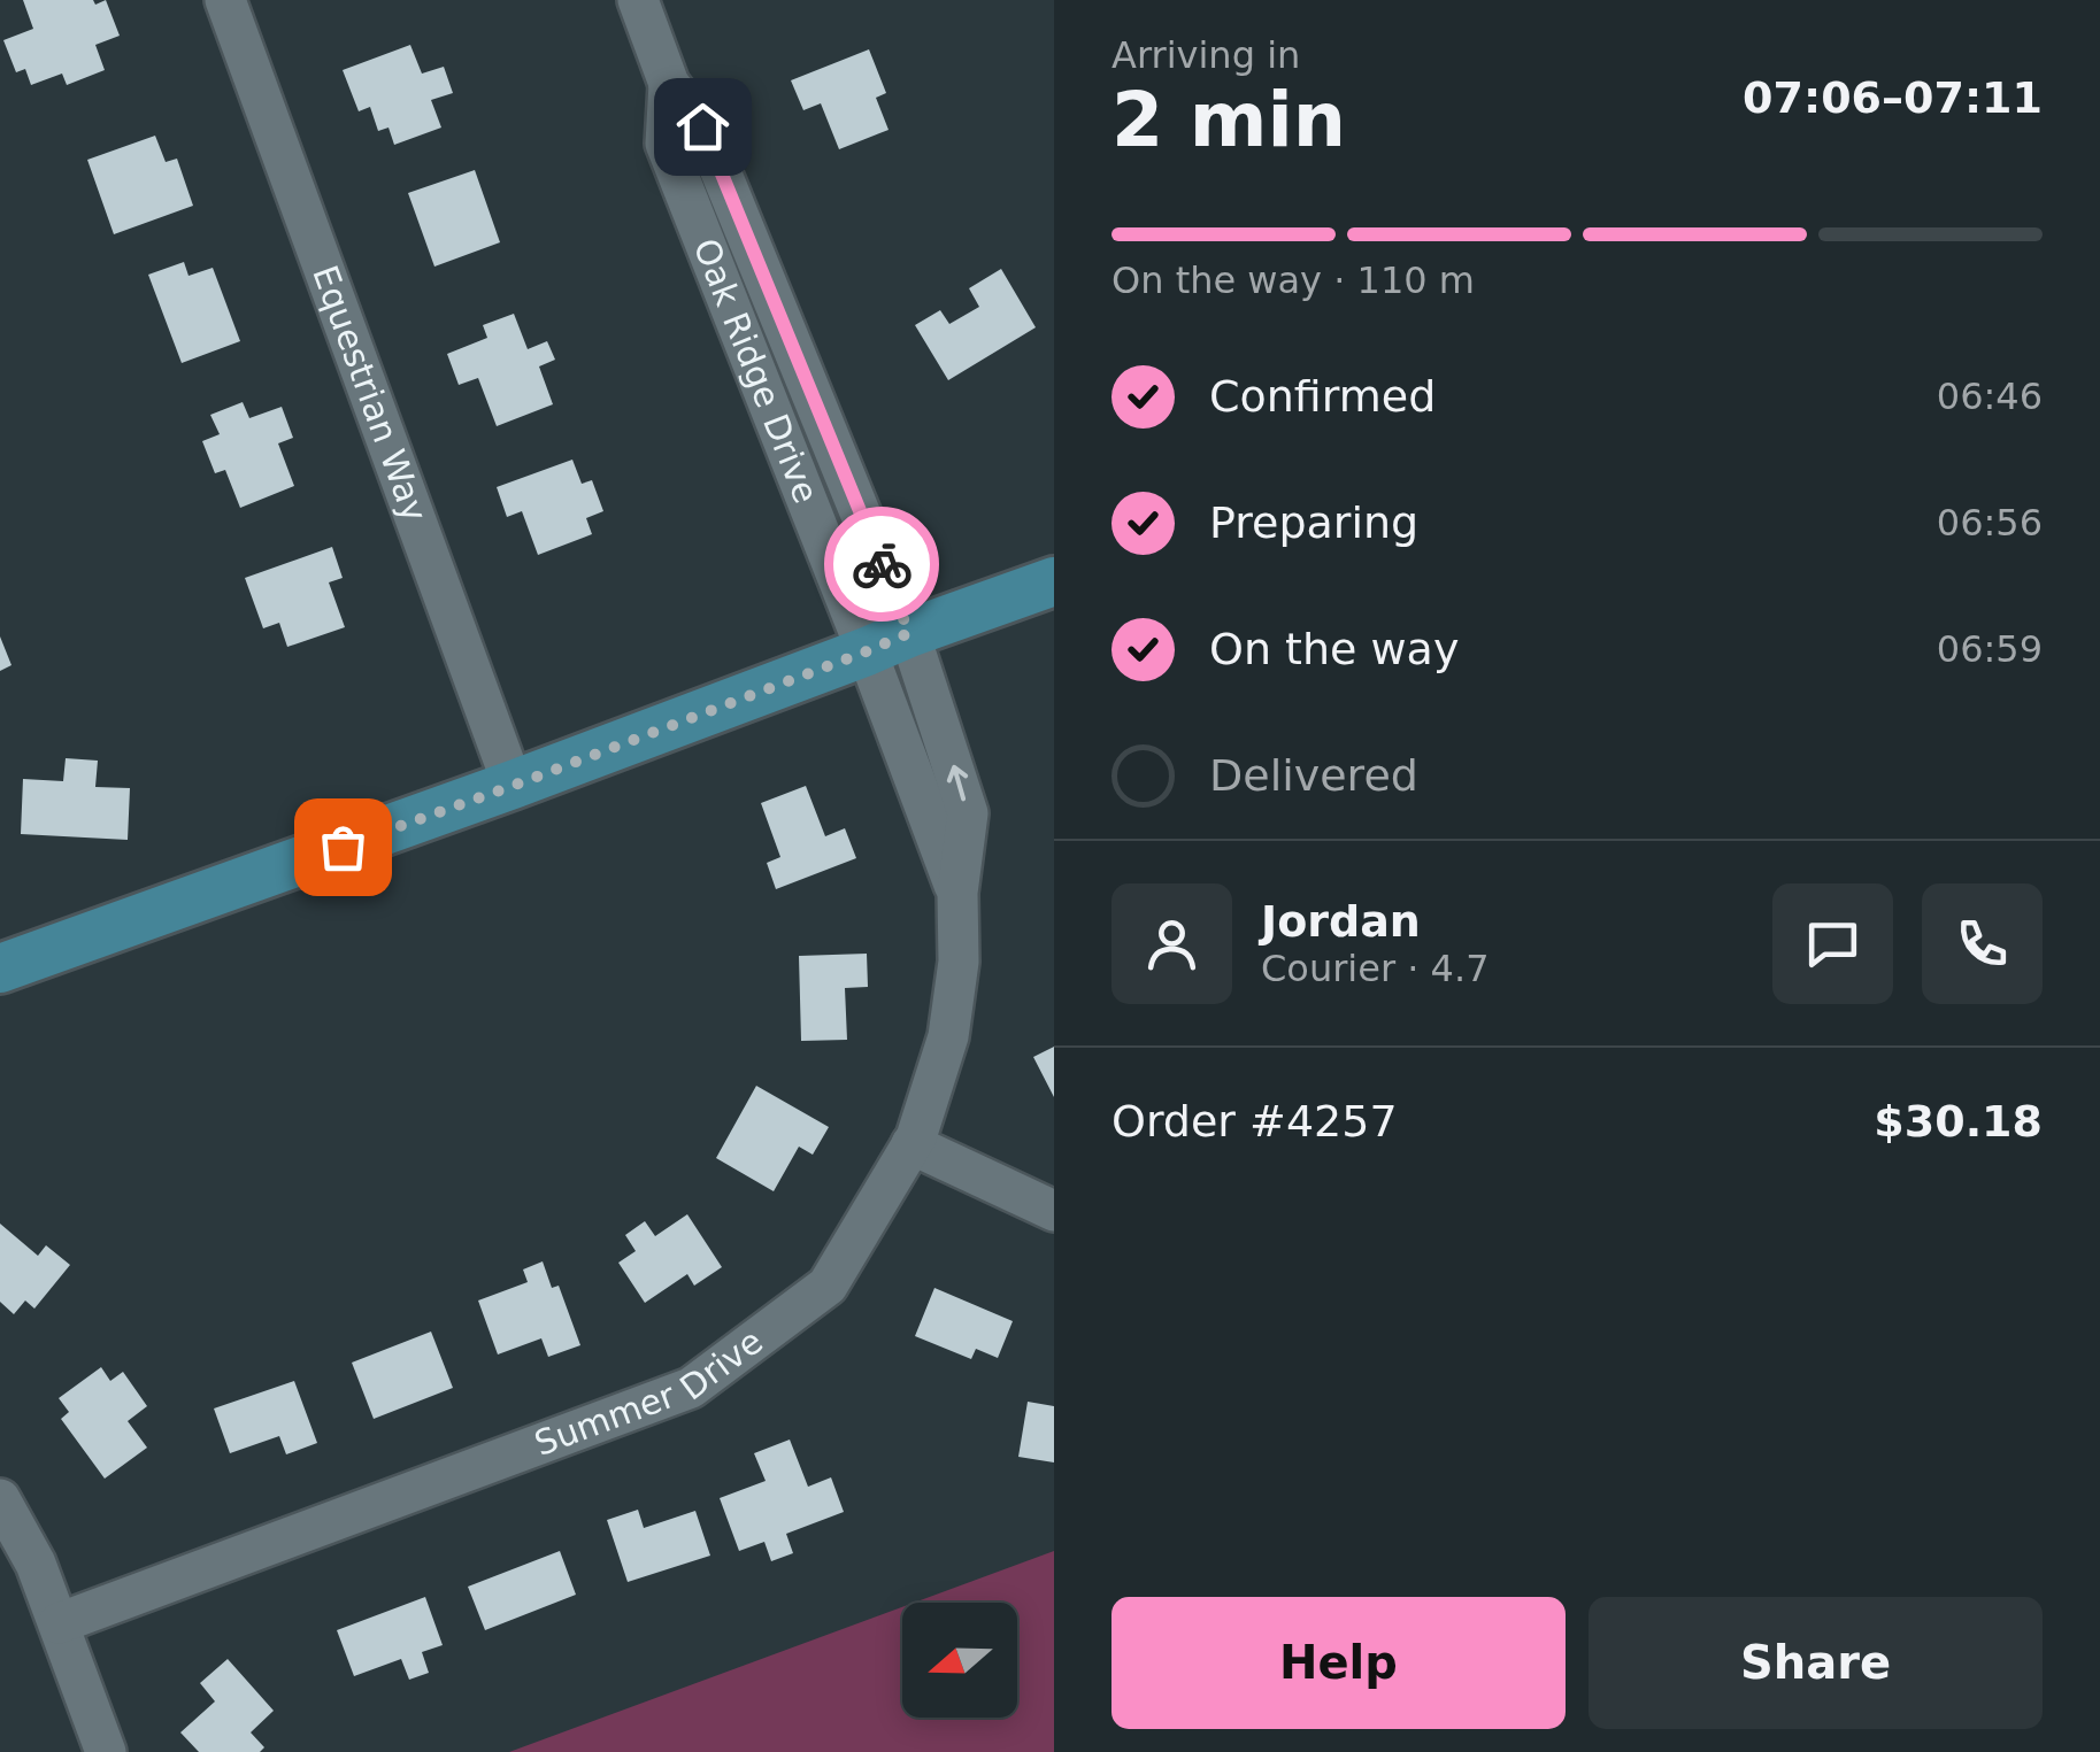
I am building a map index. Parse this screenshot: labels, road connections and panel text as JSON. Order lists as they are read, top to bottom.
{
  "streets": {
    "street": ["Oak Ridge Drive", "Equestrian Way", "Summer Drive"]
  },
  "crossings": [
    ["Oak Ridge Drive", "Summer Drive"]
  ],
  "north": "left",
  "page": {
    "heading": ["2 min", "Arriving in", "07:06–07:11"],
    "panel": [
      "Jordan",
      "Courier · 4.7",
      "Order #4257",
      "$30.18"
    ],
    "bar": "On the way · 110 m",
    "list": [
      ["Confirmed", "06:46"],
      ["Preparing", "06:56"],
      ["On the way", "06:59"],
      "Delivered"
    ],
    "buttons": ["Help", "Share"]
  }
}
